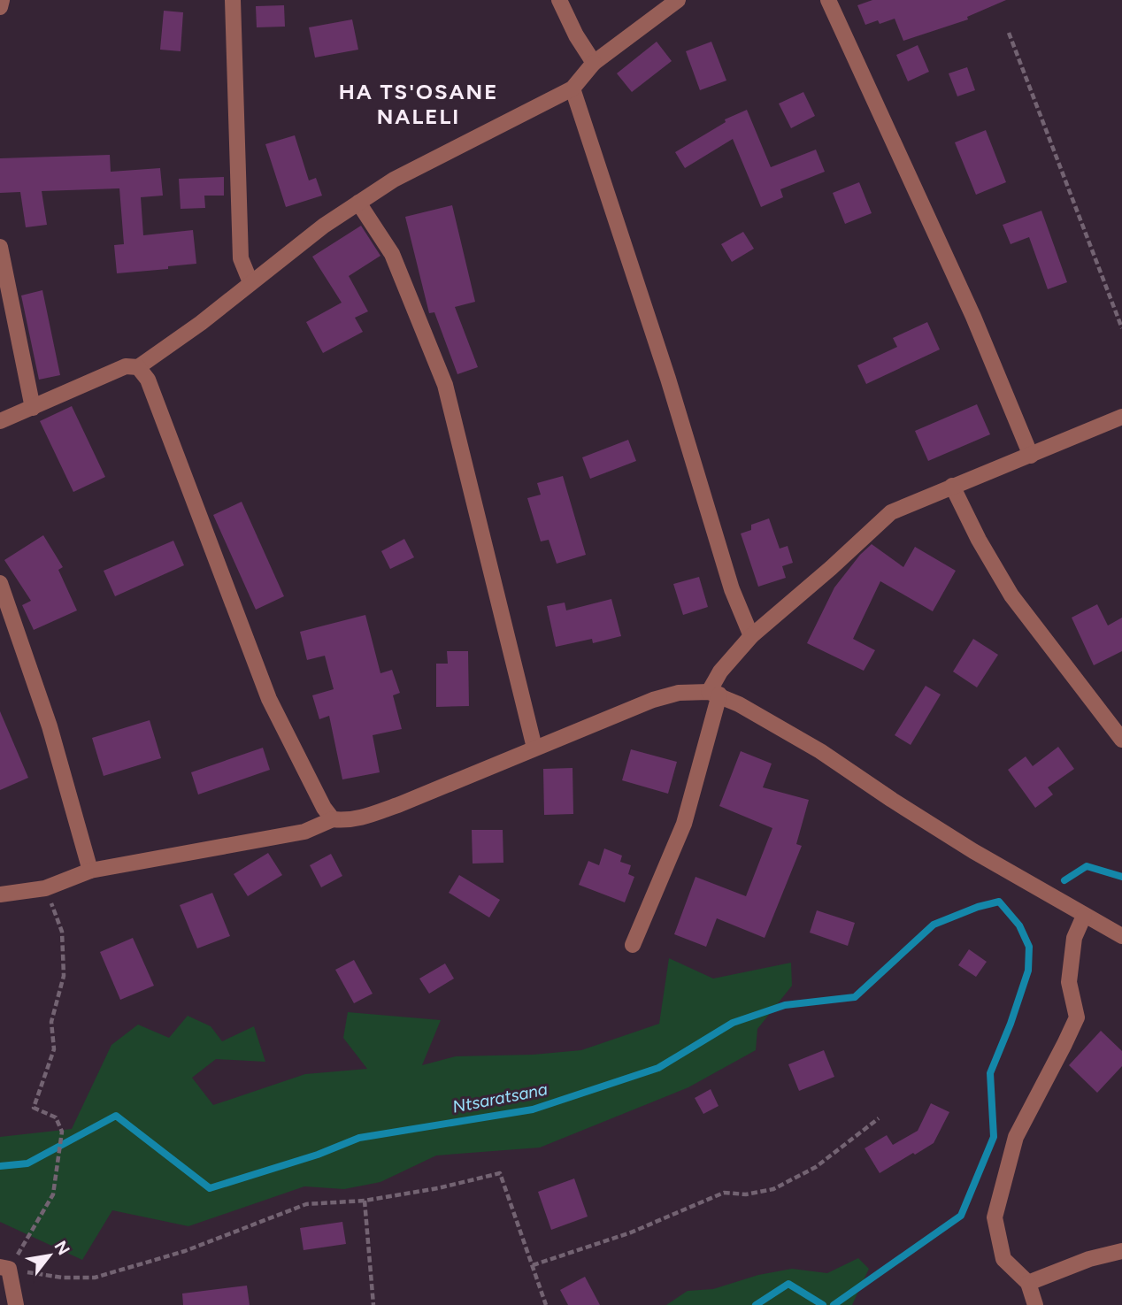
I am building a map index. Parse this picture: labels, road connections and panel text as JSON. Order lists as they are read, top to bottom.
{
  "districts": ["HA TS'OSANE NALELI"],
  "water": ["Ntsaratsana"],
  "north": "top right"
}
